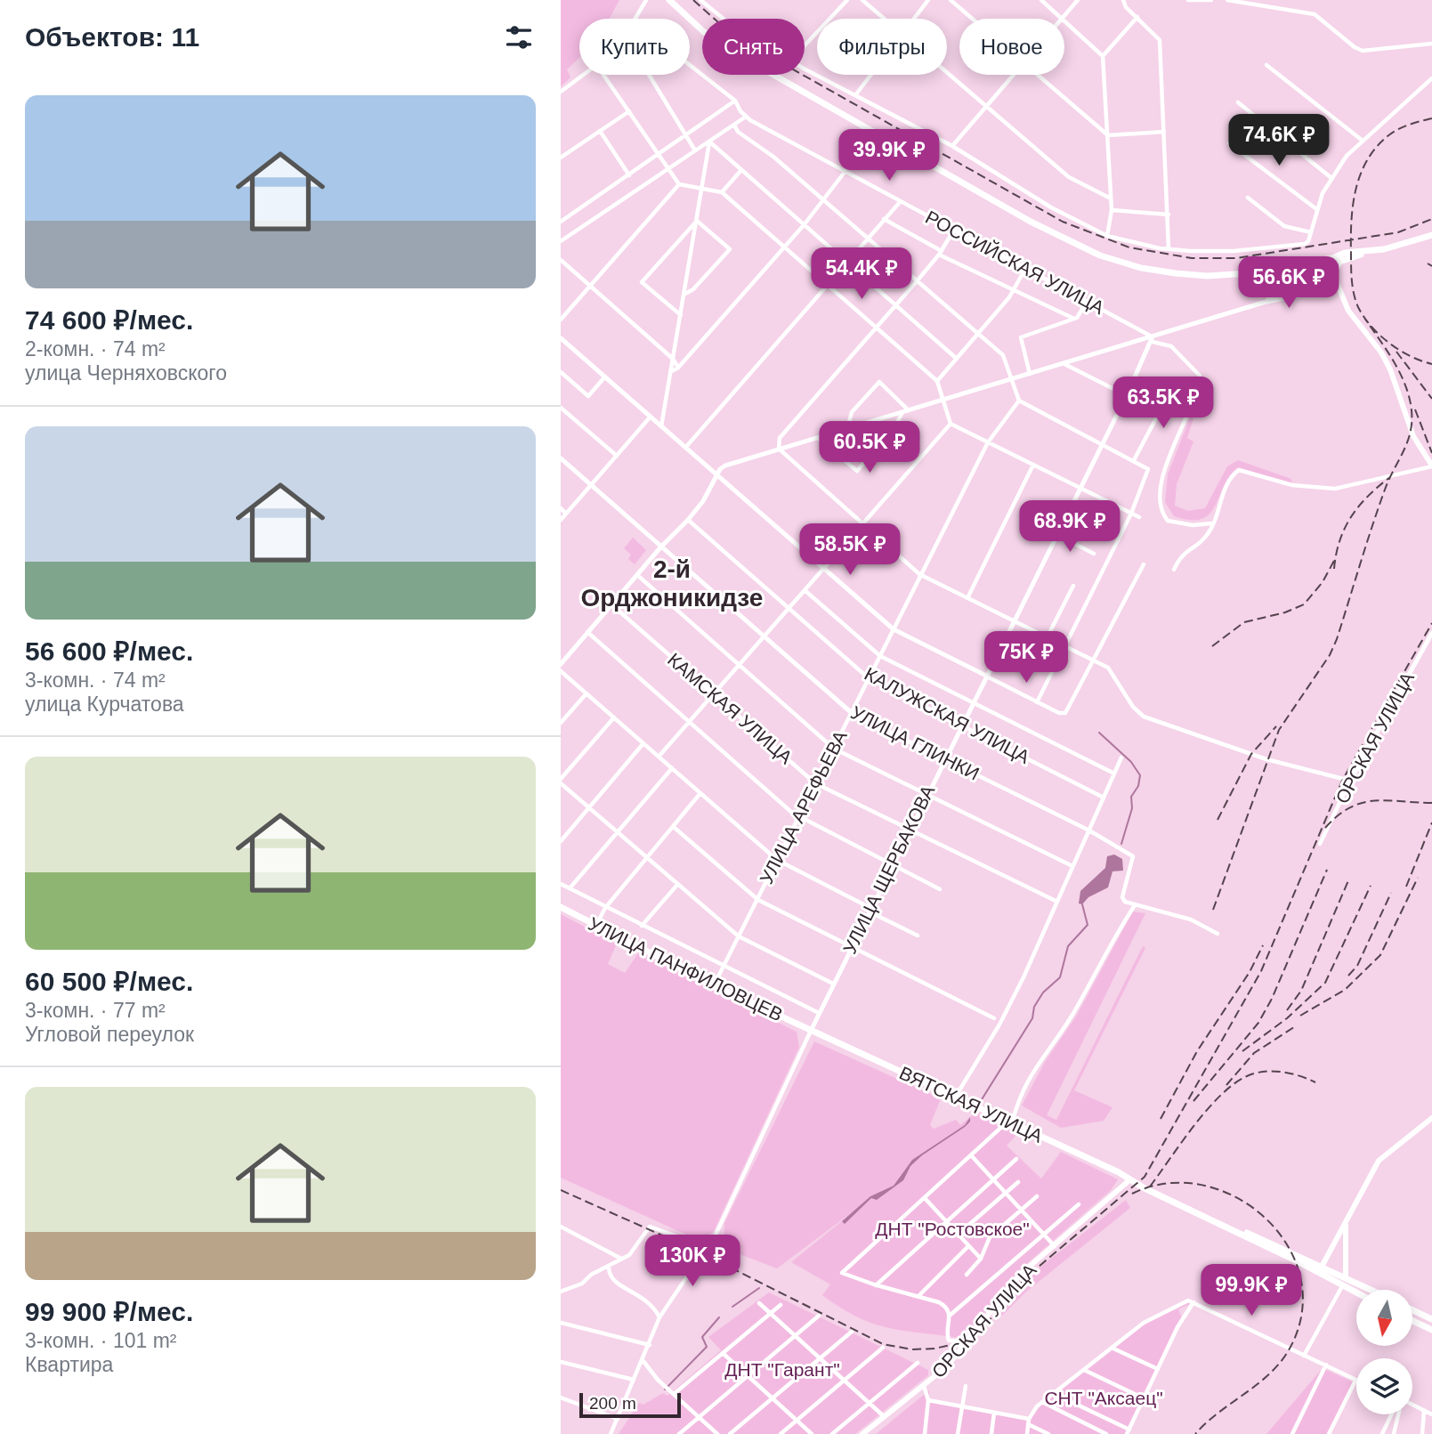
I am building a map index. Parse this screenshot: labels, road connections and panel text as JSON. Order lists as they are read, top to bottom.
{
  "streets": {
    "main road": ["ОРСКАЯ УЛИЦА", "УЛИЦА ПАНФИЛОВЦЕВ", "ВЯТСКАЯ УЛИЦА"],
    "street": [
      "РОССИЙСКАЯ УЛИЦА",
      "КАМСКАЯ УЛИЦА",
      "КАЛУЖСКАЯ УЛИЦА",
      "УЛИЦА ГЛИНКИ",
      "УЛИЦА АРЕФЬЕВА",
      "УЛИЦА ЩЕРБАКОВА"
    ]
  },
  "crossings": [
    ["РОССИЙСКАЯ УЛИЦА", "УЛИЦА ЩЕРБАКОВА"],
    ["КАМСКАЯ УЛИЦА", "УЛИЦА АРЕФЬЕВА"],
    ["КАМСКАЯ УЛИЦА", "УЛИЦА ЩЕРБАКОВА"],
    ["КАЛУЖСКАЯ УЛИЦА", "УЛИЦА АРЕФЬЕВА"],
    ["КАЛУЖСКАЯ УЛИЦА", "УЛИЦА ЩЕРБАКОВА"],
    ["ОРСКАЯ УЛИЦА", "ВЯТСКАЯ УЛИЦА"],
    ["УЛИЦА ГЛИНКИ", "УЛИЦА АРЕФЬЕВА"],
    ["УЛИЦА ГЛИНКИ", "УЛИЦА ЩЕРБАКОВА"],
    ["УЛИЦА АРЕФЬЕВА", "УЛИЦА ПАНФИЛОВЦЕВ"],
    ["УЛИЦА ЩЕРБАКОВА", "УЛИЦА ПАНФИЛОВЦЕВ"],
    ["УЛИЦА ЩЕРБАКОВА", "ВЯТСКАЯ УЛИЦА"],
    ["УЛИЦА ПАНФИЛОВЦЕВ", "ВЯТСКАЯ УЛИЦА"]
  ],
  "districts": ["2-й Орджоникидзе"],
  "parks": ["ДНТ \"Ростовское\"", "ДНТ \"Гарант\"", "СНТ \"Аксаец\""],
  "scale_bar": "200 m",
  "north": "bottom",
  "page": {
    "heading": "Объектов: 11",
    "chip": [
      "Купить",
      "Снять",
      "Фильтры",
      "Новое"
    ],
    "list": [
      {
        "name": "74 600 ₽/мес.",
        "note": "2-комн. · 74 m² · улица Черняховского"
      },
      {
        "name": "56 600 ₽/мес.",
        "note": "3-комн. · 74 m² · улица Курчатова"
      },
      {
        "name": "60 500 ₽/мес.",
        "note": "3-комн. · 77 m² · Угловой переулок"
      },
      {
        "name": "99 900 ₽/мес.",
        "note": "3-комн. · 101 m² · Квартира"
      }
    ],
    "price": [
      "74.6K ₽",
      "39.9K ₽",
      "54.4K ₽",
      "56.6K ₽",
      "63.5K ₽",
      "60.5K ₽",
      "68.9K ₽",
      "58.5K ₽",
      "75K ₽",
      "130K ₽",
      "99.9K ₽"
    ],
    "scale": "200 m"
  }
}
